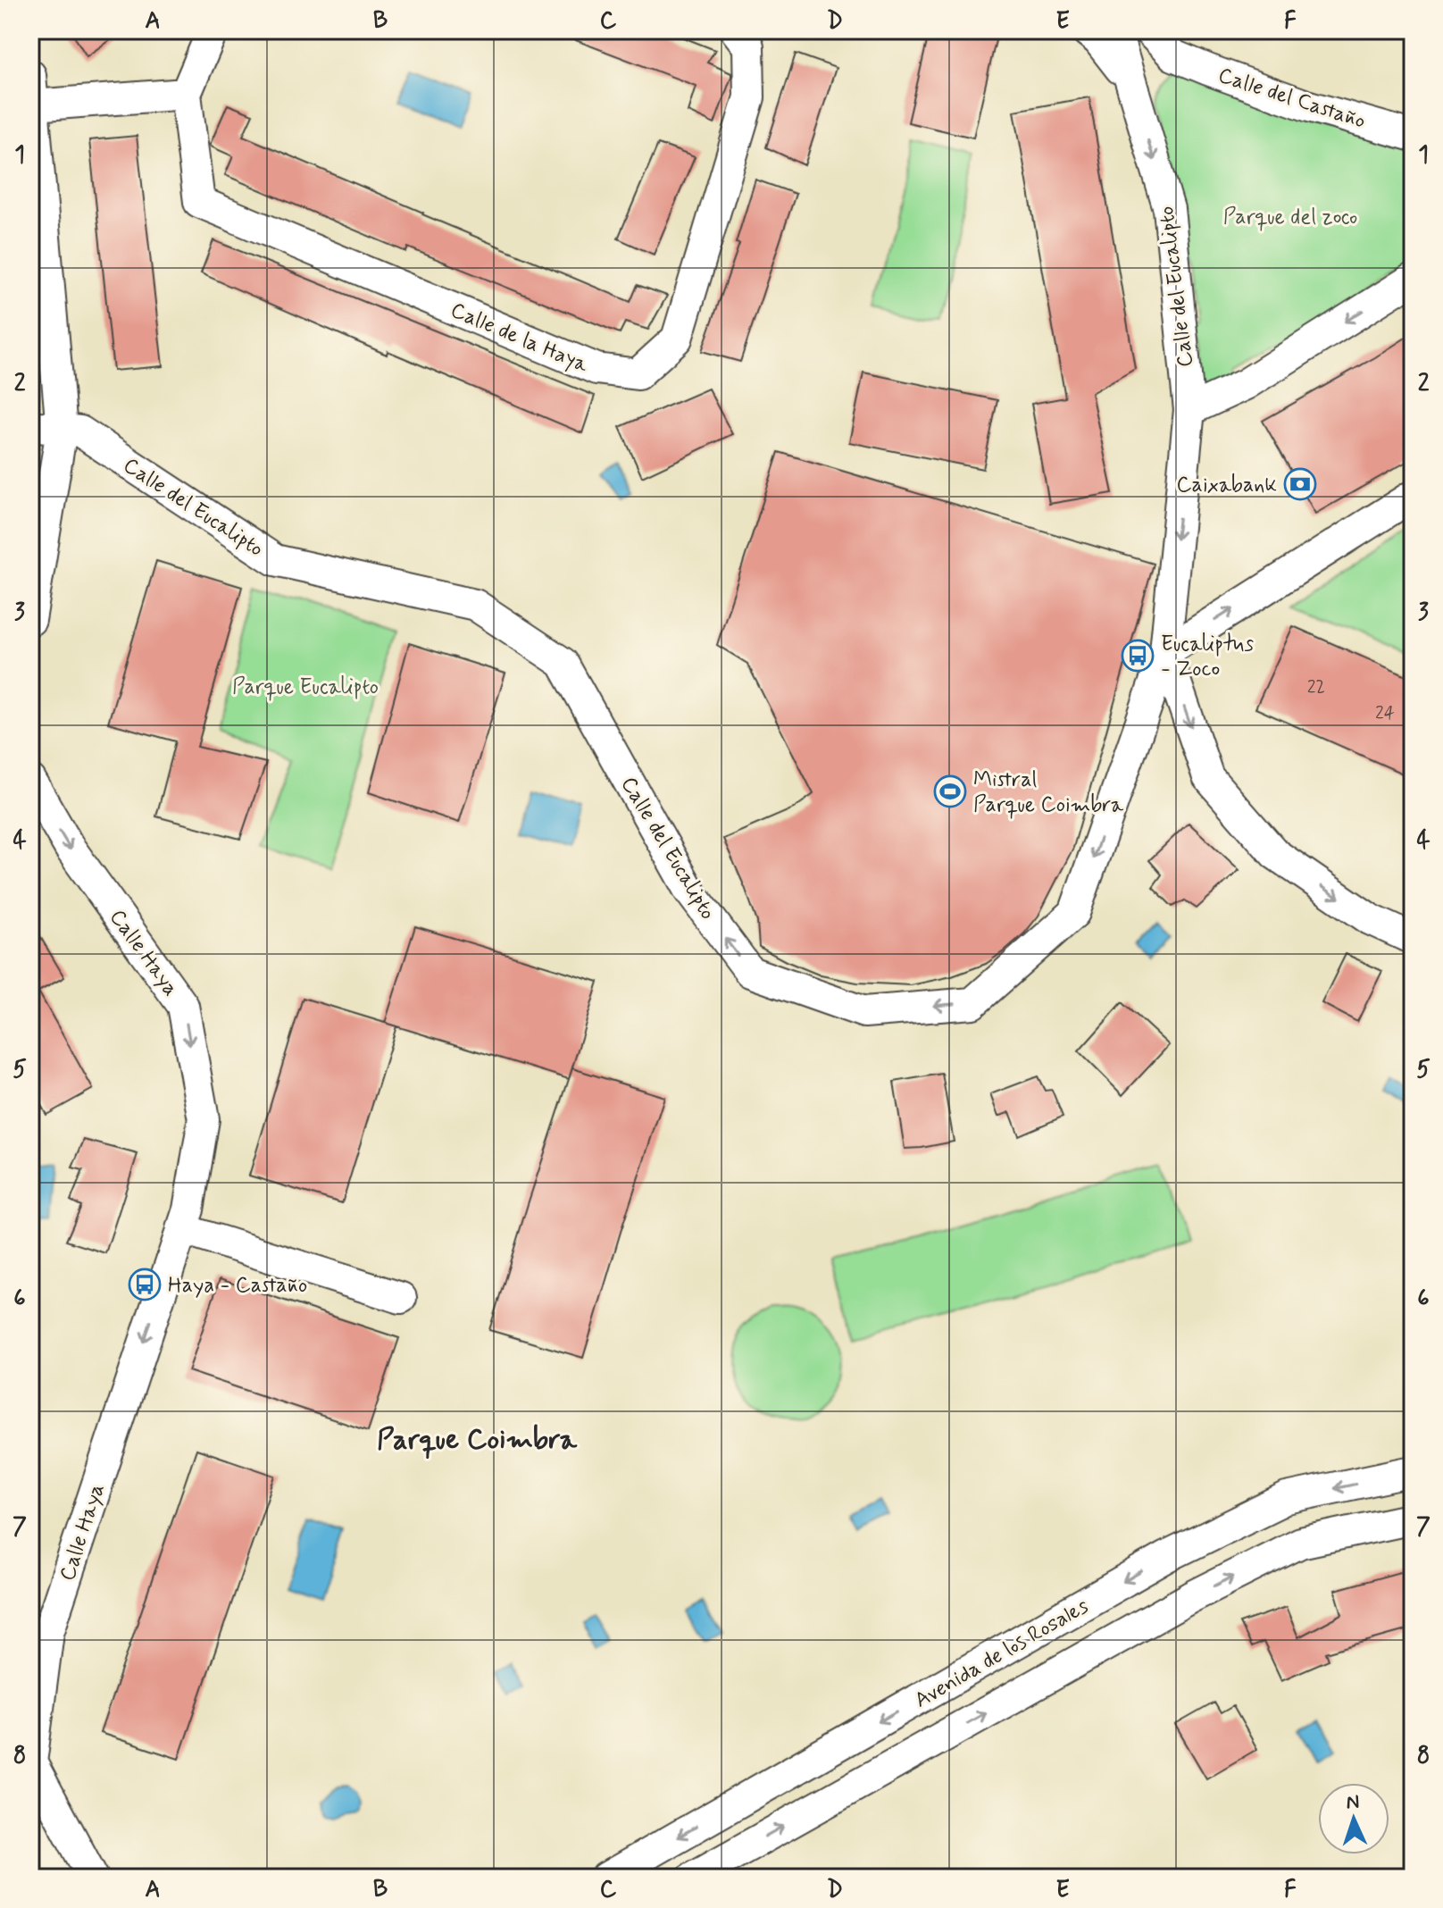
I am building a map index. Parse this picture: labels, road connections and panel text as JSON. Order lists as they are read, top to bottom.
{
  "streets": {
    "street": [
      "Calle del Castaño",
      "Calle del Eucalipto",
      "Calle de la Haya",
      "Calle Haya",
      "Avenida de los Rosales"
    ]
  },
  "one_way": ["Calle Haya"],
  "districts": ["Parque Coimbra"],
  "parks": ["Parque del zoco", "Parque Eucalipto"],
  "places": {
    "bank": ["Caixabank"],
    "bus stop": ["Eucaliptus - Zoco", "Haya - Castaño"],
    "sports": ["Mistral Parque Coimbra"]
  },
  "house_numbers": ["22", "24"],
  "north": "top",
  "grid": {
    "columns": [
      "A",
      "B",
      "C",
      "D",
      "E",
      "F"
    ],
    "rows": [
      "1",
      "2",
      "3",
      "4",
      "5",
      "6",
      "7",
      "8"
    ]
  }
}
